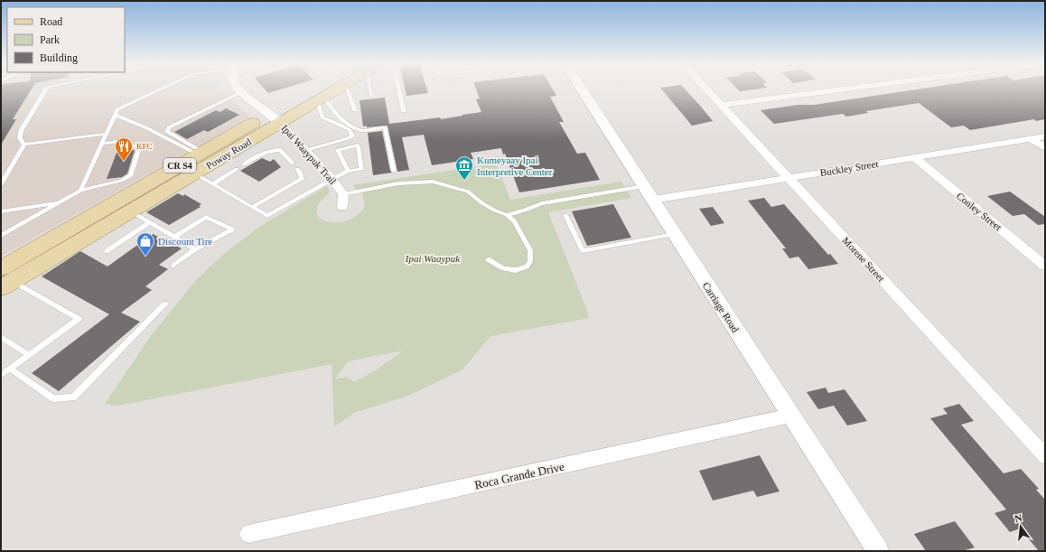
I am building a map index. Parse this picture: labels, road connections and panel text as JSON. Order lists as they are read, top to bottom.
{
  "streets": {
    "main road": ["Poway Road", "CR S4"],
    "street": [
      "Ipai Waaypuk Trail",
      "Buckley Street",
      "Conley Street",
      "Morene Street",
      "Carriage Road",
      "Roca Grande Drive"
    ]
  },
  "crossings": [
    ["Poway Road", "Ipai Waaypuk Trail"],
    ["Buckley Street", "Conley Street"],
    ["Buckley Street", "Morene Street"],
    ["Buckley Street", "Carriage Road"],
    ["Carriage Road", "Roca Grande Drive"]
  ],
  "parks": ["Ipai Waaypuk"],
  "places": {
    "restaurant": ["KFC"],
    "museum": ["Kumeyaay Ipai Interpretive Center"],
    "shop": ["Discount Tire"]
  },
  "legend": ["Road", "Park", "Building"],
  "north": "top"
}
